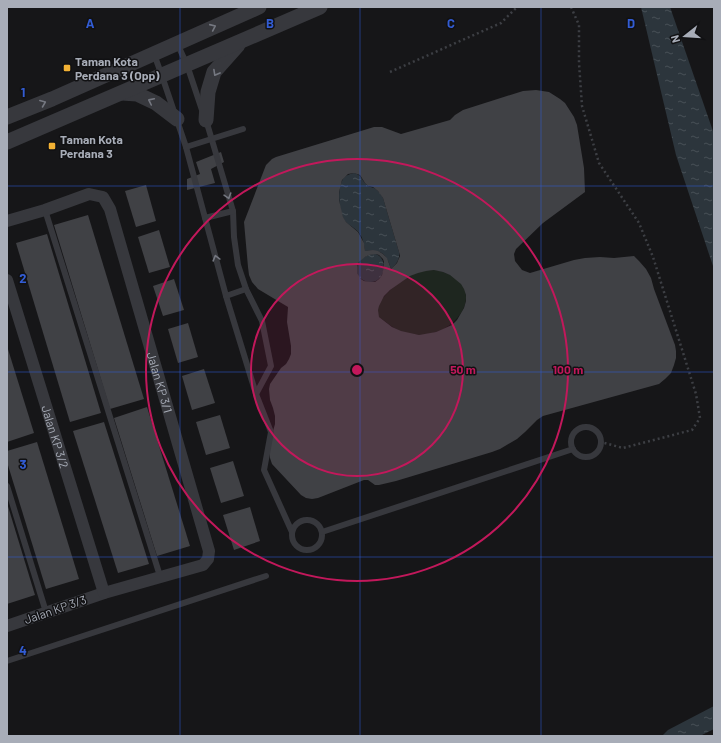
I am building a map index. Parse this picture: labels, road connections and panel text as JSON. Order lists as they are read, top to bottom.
{
  "streets": {
    "street": ["Jalan KP 3/1", "Jalan KP 3/2", "Jalan KP 3/3"]
  },
  "crossings": [
    ["Jalan KP 3/1", "Jalan KP 3/2"],
    ["Jalan KP 3/1", "Jalan KP 3/3"],
    ["Jalan KP 3/2", "Jalan KP 3/3"]
  ],
  "places": {
    "transit": ["Taman Kota Perdana 3 (Opp)", "Taman Kota Perdana 3"]
  },
  "north": "left",
  "grid": {
    "columns": [
      "A",
      "B",
      "C",
      "D"
    ],
    "rows": [
      "1",
      "2",
      "3",
      "4"
    ]
  },
  "rings": ["50 m", "100 m"]
}
